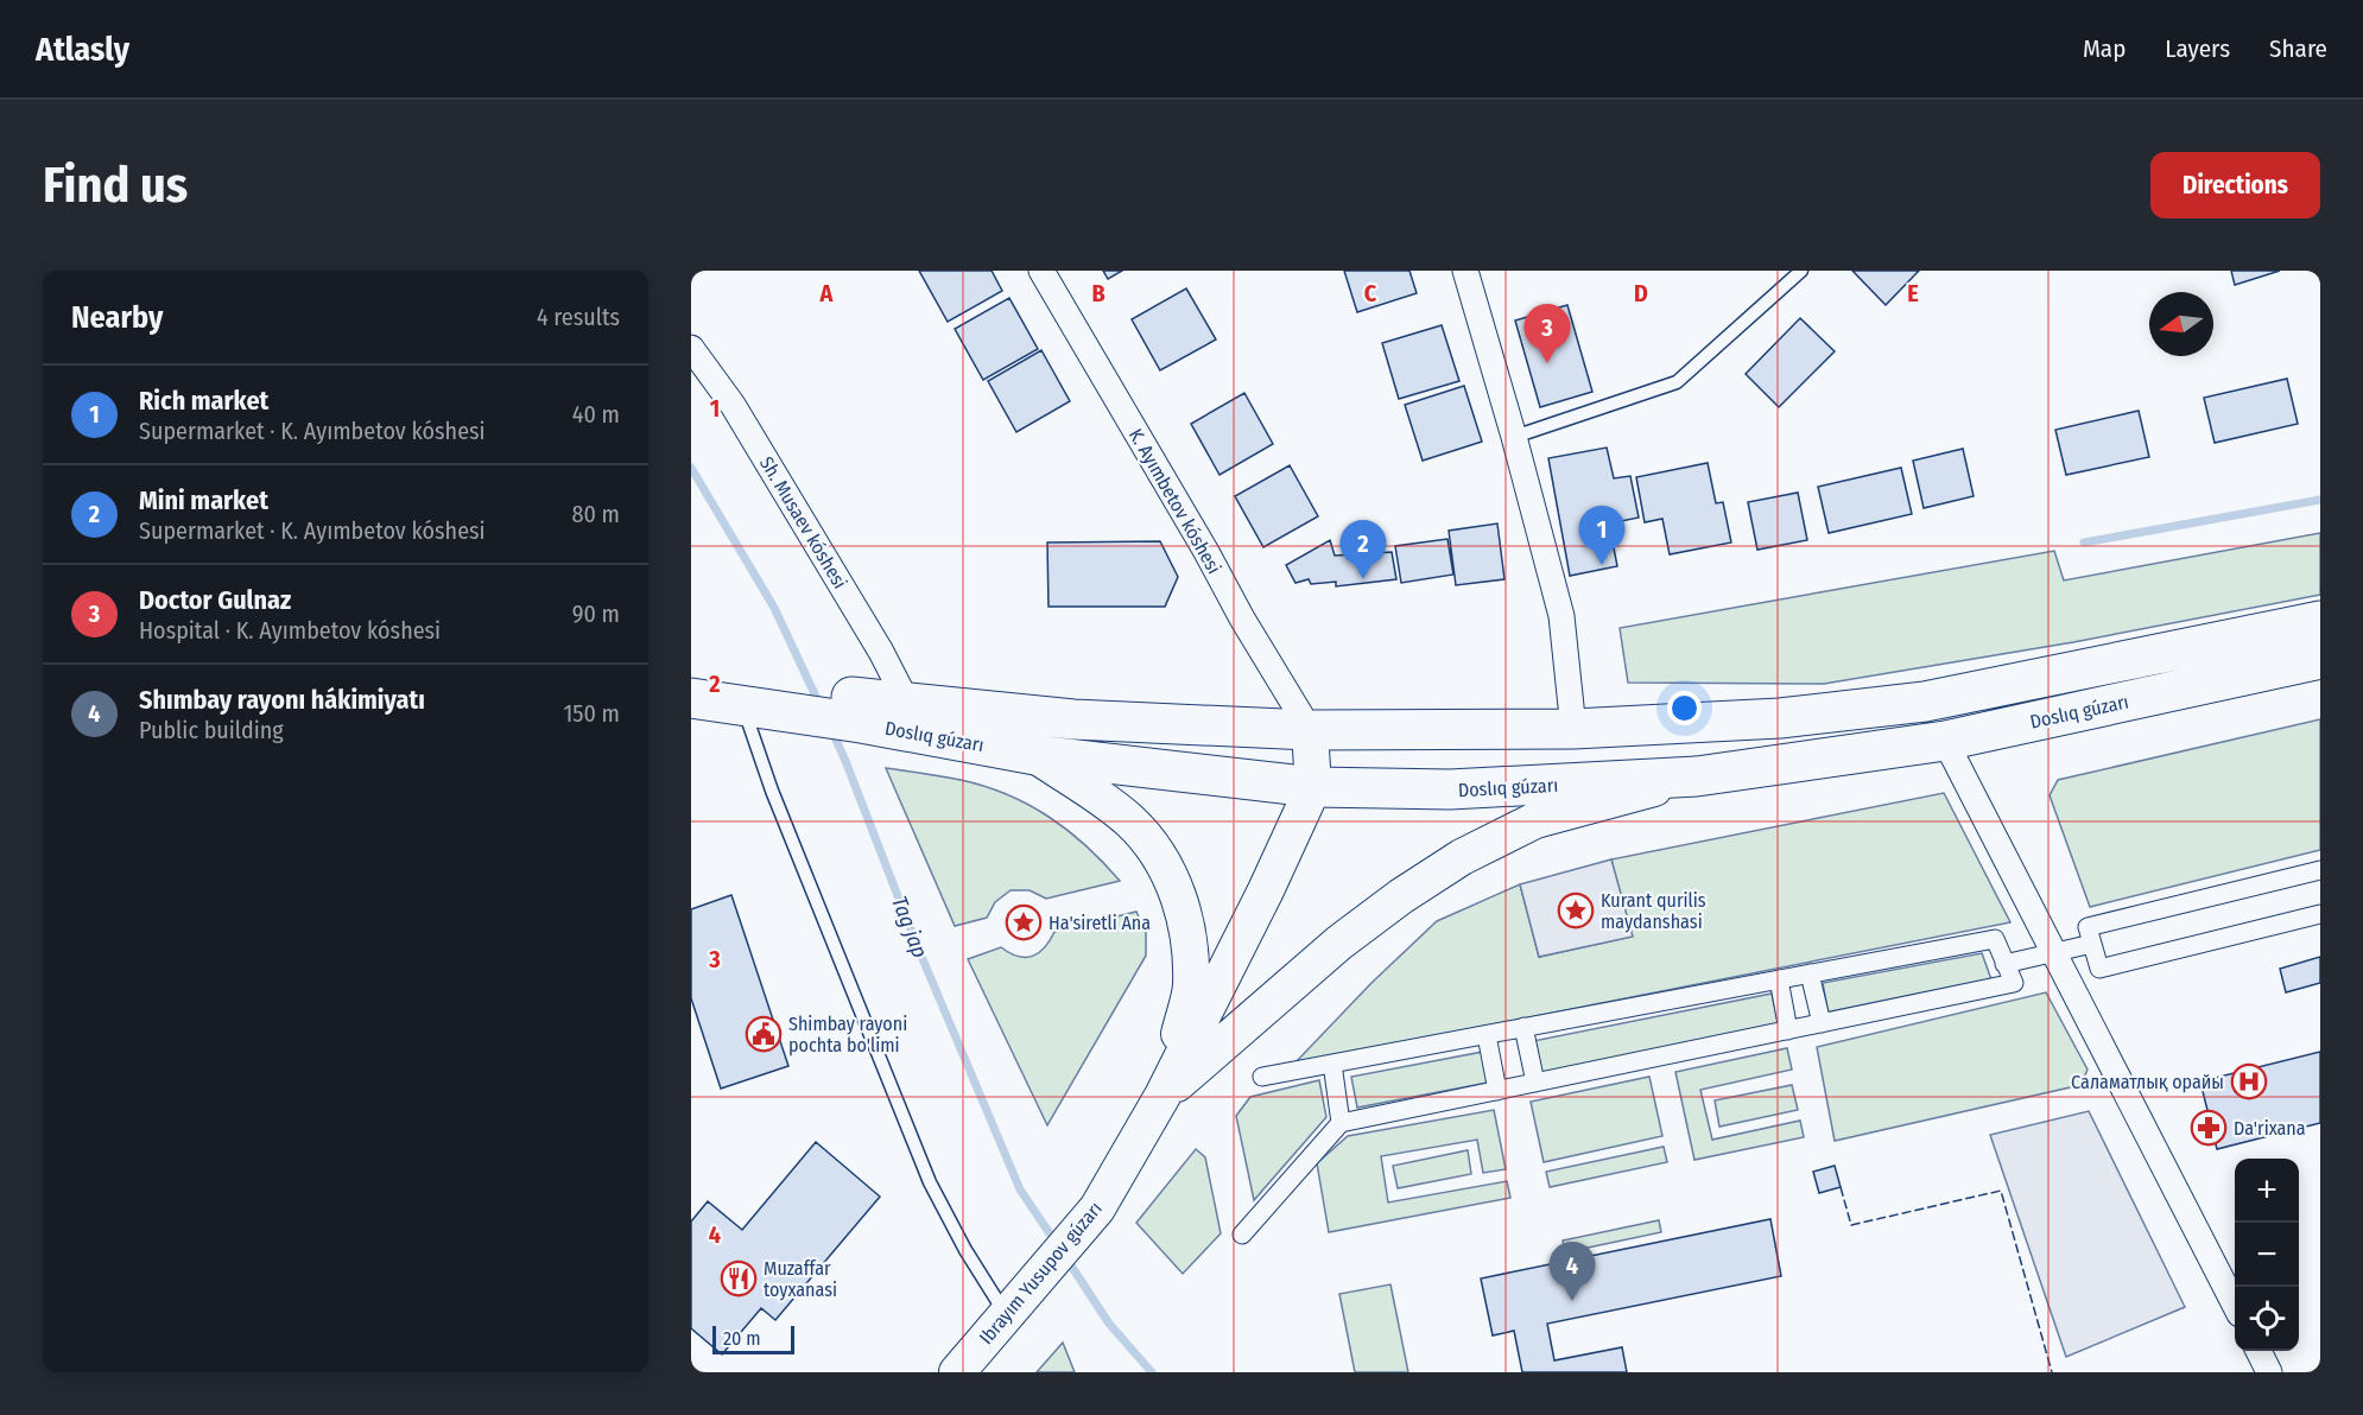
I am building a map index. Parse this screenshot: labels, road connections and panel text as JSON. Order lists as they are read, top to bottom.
{
  "streets": {
    "main road": ["Doslıq gúzarı", "Ibrayım Yusupov gúzarı"],
    "street": ["K. Ayımbetov kóshesi", "Sh. Musaev kóshesi"]
  },
  "crossings": [
    ["K. Ayımbetov kóshesi", "Doslıq gúzarı"],
    ["Sh. Musaev kóshesi", "Doslıq gúzarı"]
  ],
  "water": ["Tag jap"],
  "places": {
    "place": ["Kurant qurilis maydanshasi", "Ha'siretli Ana"],
    "public building": ["Shimbay rayoni pochta bo'limi"],
    "hospital": ["Саламатлық орайы"],
    "pharmacy": ["Da'rixana"],
    "restaurant": ["Muzaffar toyxanasi"]
  },
  "scale_bar": "20 m",
  "north": "left",
  "page": {
    "header": "Atlasly",
    "nav": ["Map", "Layers", "Share"],
    "buttons": "Directions",
    "title": "Find us",
    "heading": ["Nearby", "4 results"],
    "pins": [
      "3",
      "1",
      "2",
      "4"
    ],
    "list": [
      {
        "mark": "1",
        "name": "Rich market",
        "note": "Supermarket · K. Ayımbetov kóshesi",
        "value": "40 m"
      },
      {
        "mark": "2",
        "name": "Mini market",
        "note": "Supermarket · K. Ayımbetov kóshesi",
        "value": "80 m"
      },
      {
        "mark": "3",
        "name": "Doctor Gulnaz",
        "note": "Hospital · K. Ayımbetov kóshesi",
        "value": "90 m"
      },
      {
        "mark": "4",
        "name": "Shımbay rayonı hákimiyatı",
        "note": "Public building",
        "value": "150 m"
      }
    ],
    "map_buttons": ["+", "−"],
    "scale": "20 m"
  },
  "grid": {
    "columns": [
      "A",
      "B",
      "C",
      "D",
      "E"
    ],
    "rows": [
      "1",
      "2",
      "3",
      "4"
    ]
  }
}
